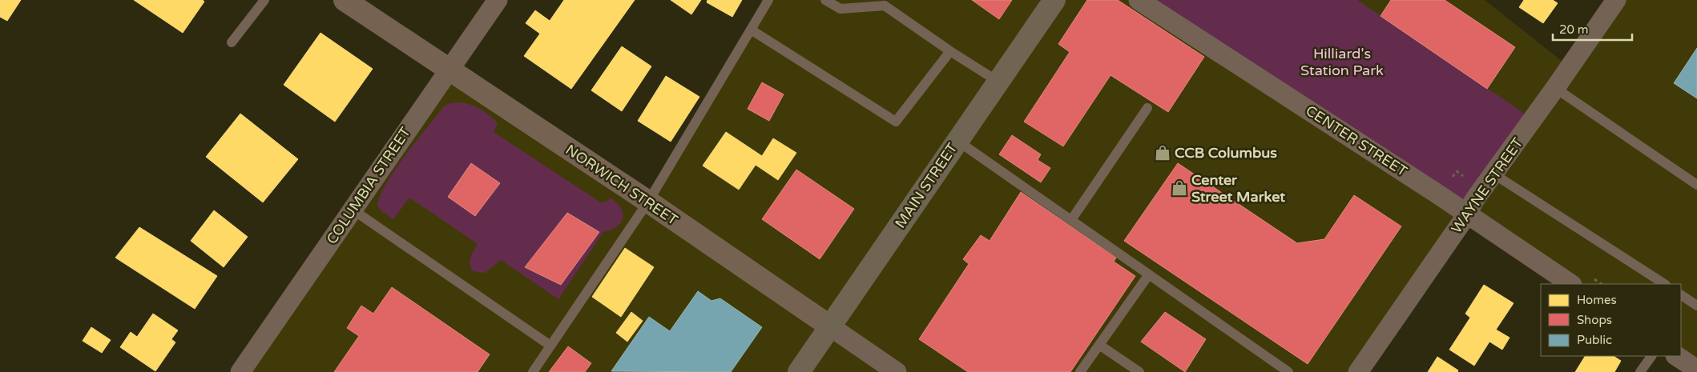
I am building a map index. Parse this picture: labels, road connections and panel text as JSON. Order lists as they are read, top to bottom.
{
  "streets": {
    "main road": ["NORWICH STREET", "MAIN STREET"],
    "street": ["CENTER STREET", "COLUMBIA STREET", "WAYNE STREET"]
  },
  "crossings": [
    ["CENTER STREET", "WAYNE STREET"],
    ["NORWICH STREET", "COLUMBIA STREET"],
    ["NORWICH STREET", "MAIN STREET"]
  ],
  "parks": ["Hilliard's Station Park"],
  "places": {
    "shop": ["CCB Columbus", "Center Street Market"]
  },
  "legend": ["Homes", "Shops", "Public"],
  "scale_bar": "20 m"
}
